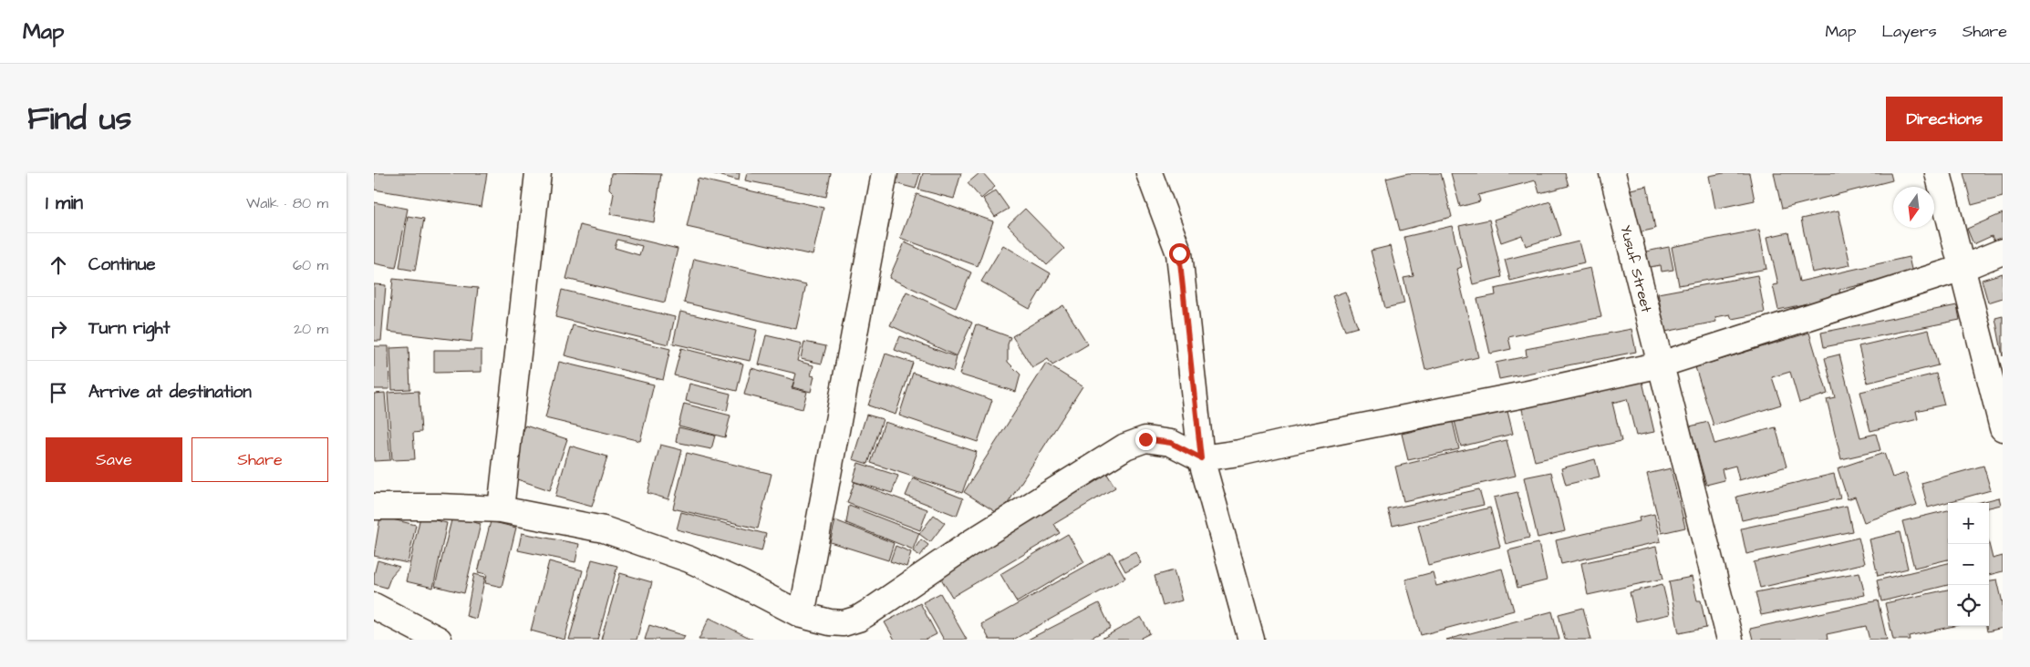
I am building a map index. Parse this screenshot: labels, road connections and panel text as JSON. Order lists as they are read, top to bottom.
{
  "streets": {
    "street": ["Yusuf Street"]
  },
  "north": "bottom",
  "page": {
    "header": "Map",
    "nav": ["Map", "Layers", "Share"],
    "title": "Find us",
    "buttons": [
      "Directions",
      ["Save", "Share"]
    ],
    "heading": ["1 min", "Walk · 80 m"],
    "list": [
      ["Continue", "60 m"],
      ["Turn right", "20 m"],
      "Arrive at destination"
    ],
    "map_buttons": ["+", "−"]
  }
}
